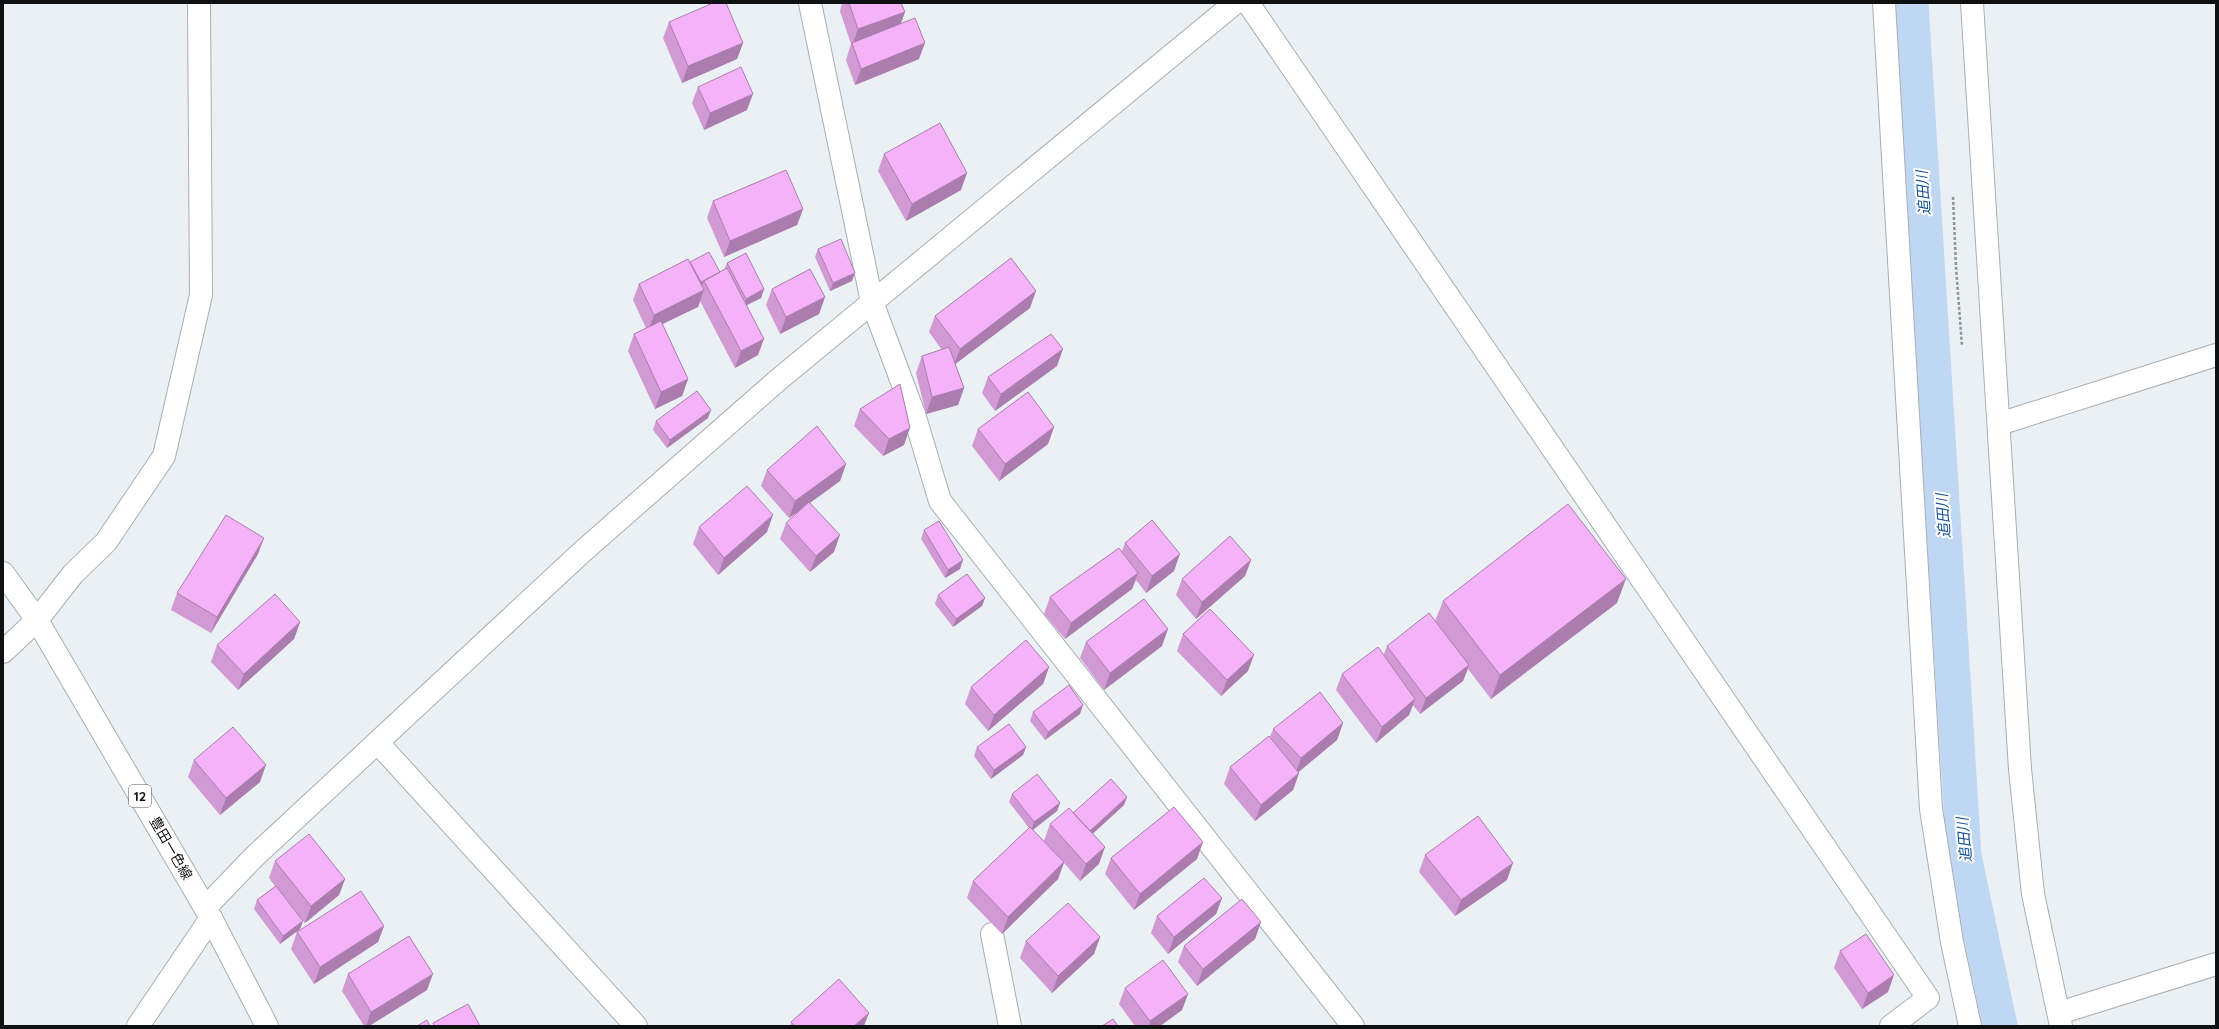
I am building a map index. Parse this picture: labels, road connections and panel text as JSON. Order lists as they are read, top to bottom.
{
  "streets": {
    "street": ["12", "豊田一色線"]
  },
  "water": ["追田川"]
}
